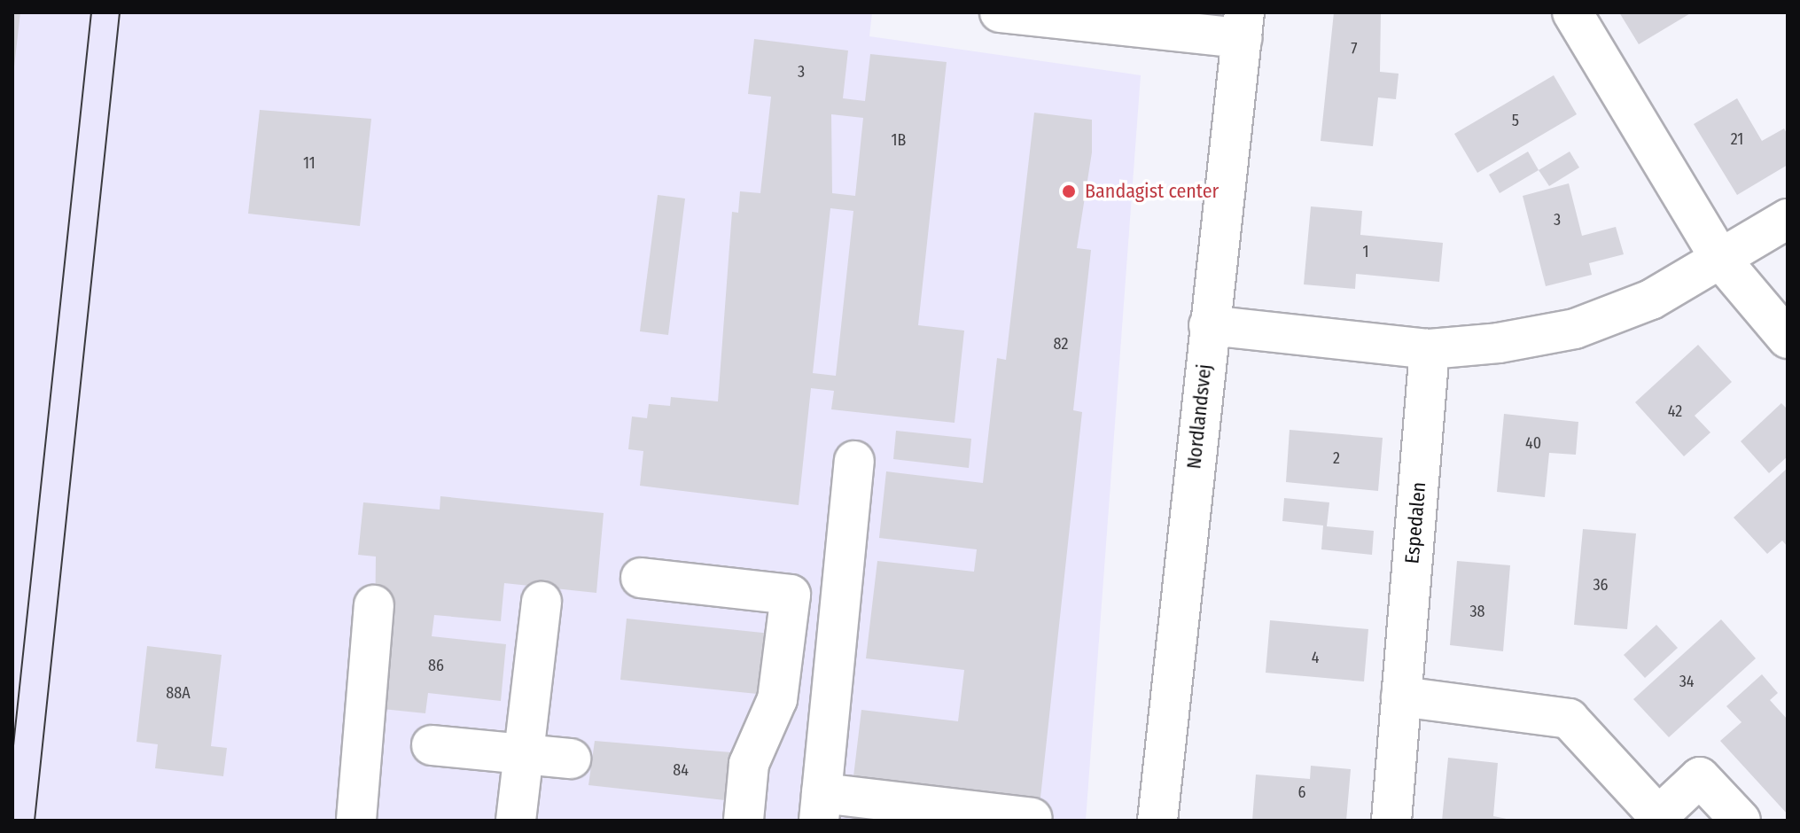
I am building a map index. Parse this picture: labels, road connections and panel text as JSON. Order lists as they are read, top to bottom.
{
  "streets": {
    "street": ["Nordlandsvej", "Espedalen"]
  },
  "places": ["Bandagist center"],
  "house_numbers": [
    "7",
    "3",
    "5",
    "21",
    "1B",
    "11",
    "3",
    "1",
    "82",
    "42",
    "40",
    "2",
    "36",
    "38",
    "4",
    "86",
    "34",
    "88A",
    "84",
    "6"
  ]
}
